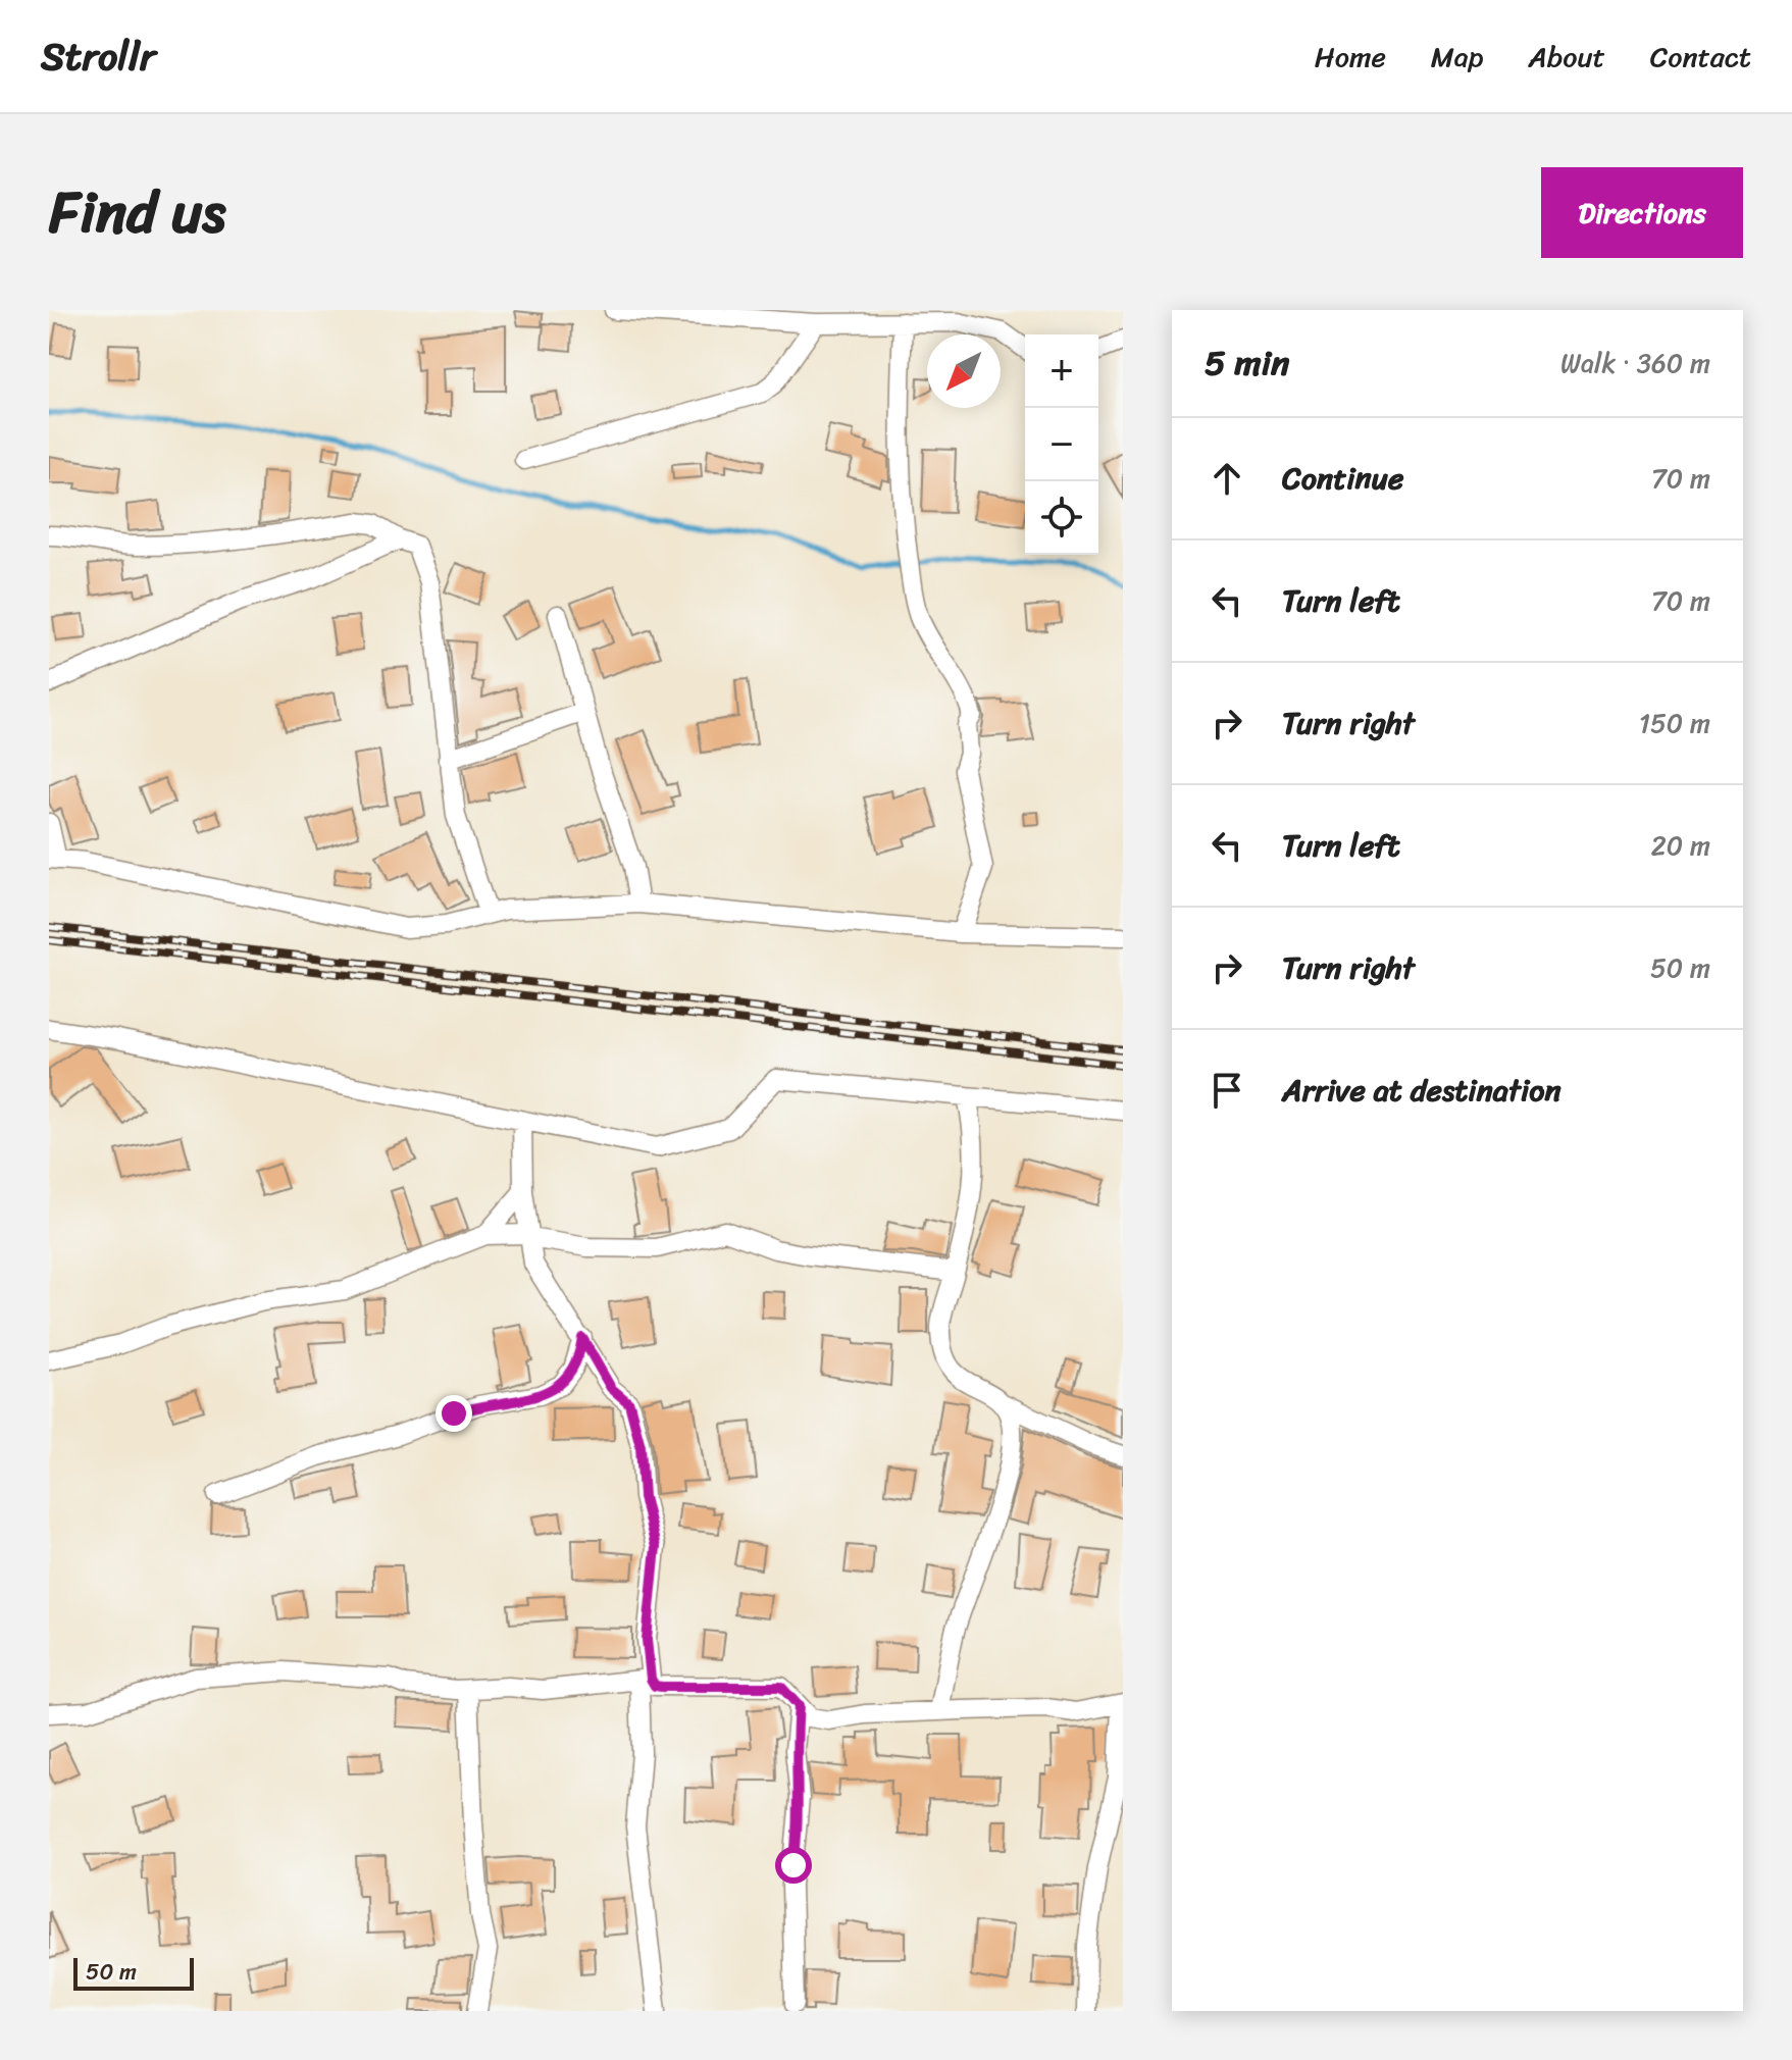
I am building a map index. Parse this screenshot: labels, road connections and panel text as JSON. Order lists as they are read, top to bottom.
{
  "scale_bar": "50 m",
  "north": "bottom left",
  "page": {
    "header": "Strollr",
    "nav": [
      "Home",
      "Map",
      "About",
      "Contact"
    ],
    "title": "Find us",
    "buttons": "Directions",
    "heading": ["5 min", "Walk · 360 m"],
    "map_buttons": ["+", "−"],
    "list": [
      ["Continue", "70 m"],
      ["Turn left", "70 m"],
      ["Turn right", "150 m"],
      ["Turn left", "20 m"],
      ["Turn right", "50 m"],
      "Arrive at destination"
    ],
    "scale": "50 m"
  }
}
